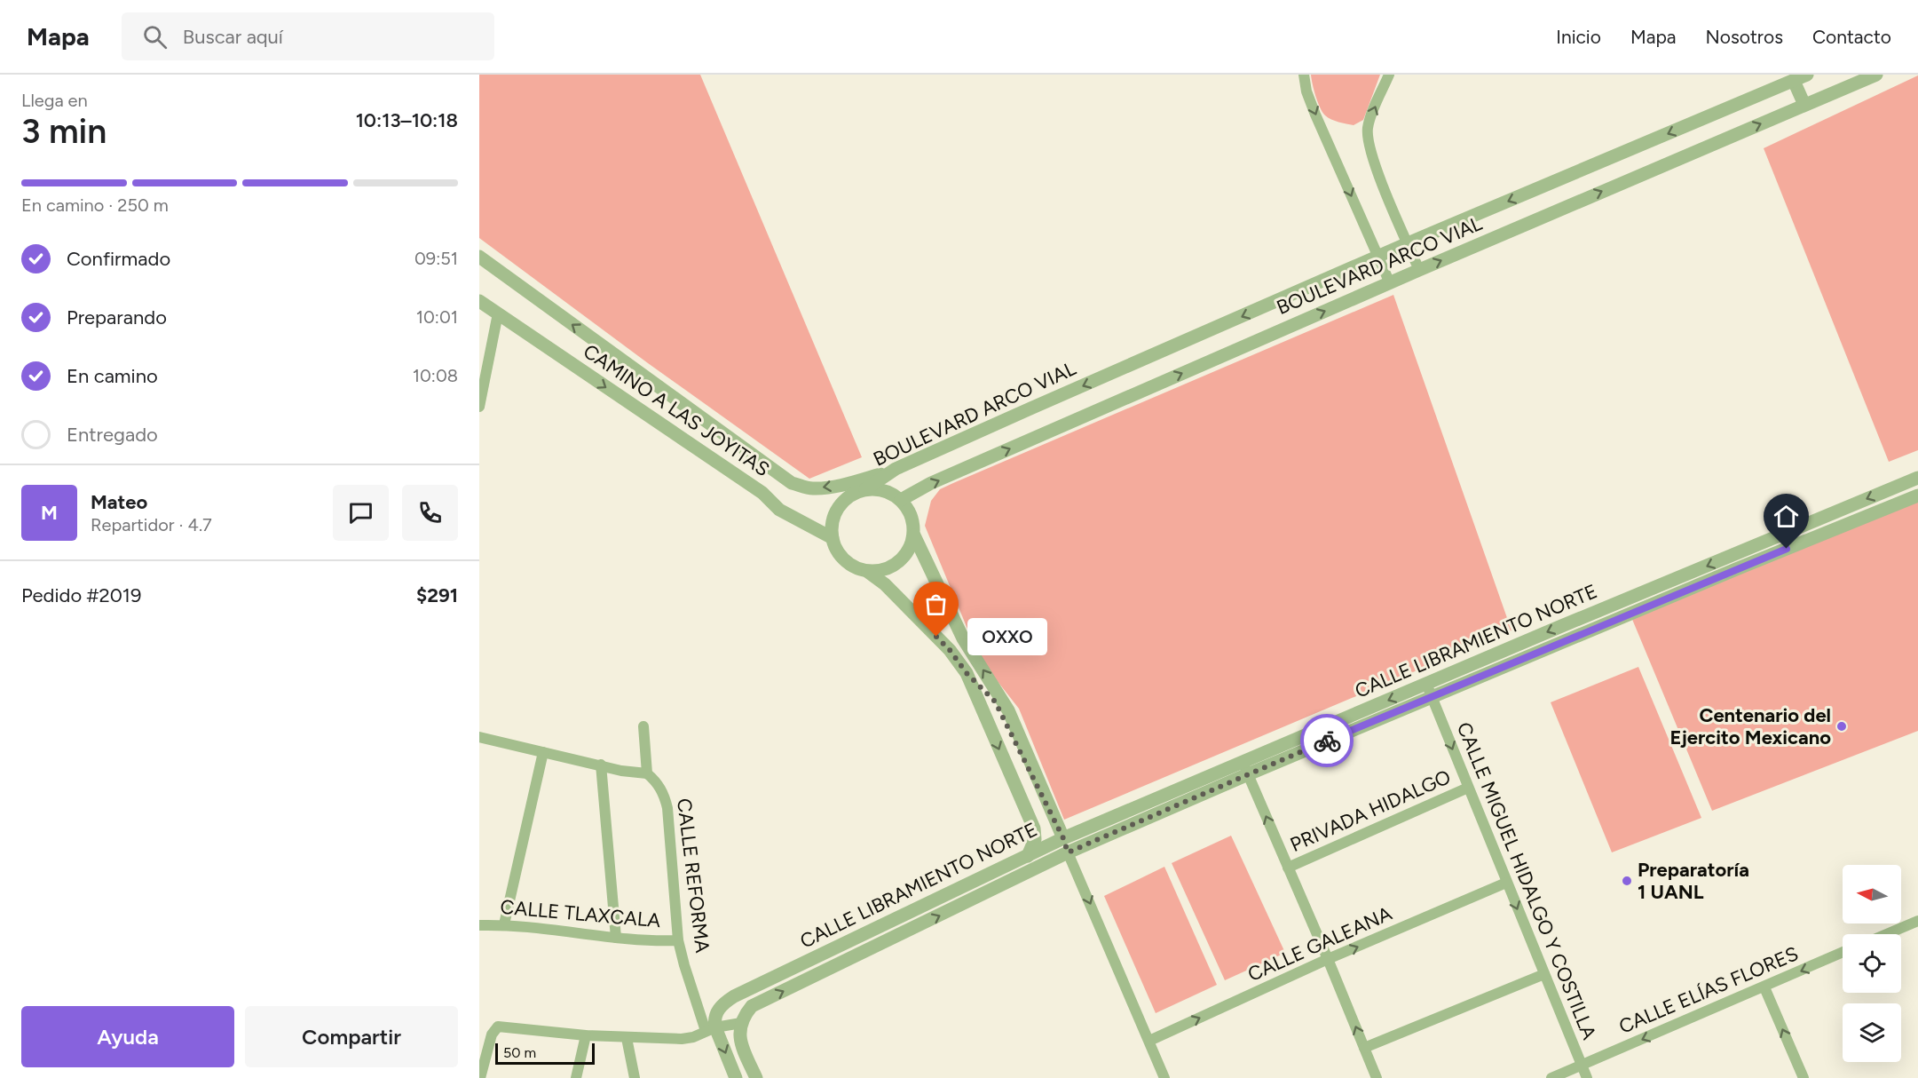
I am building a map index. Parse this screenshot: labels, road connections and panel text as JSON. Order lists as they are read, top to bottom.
{
  "streets": {
    "street": [
      "BOULEVARD ARCO VIAL",
      "CAMINO A LAS JOYITAS",
      "CALLE LIBRAMIENTO NORTE",
      "PRIVADA HIDALGO",
      "CALLE REFORMA",
      "CALLE MIGUEL HIDALGO Y COSTILLA",
      "CALLE TLAXCALA",
      "CALLE GALEANA",
      "CALLE ELÍAS FLORES"
    ]
  },
  "crossings": [
    ["BOULEVARD ARCO VIAL", "CAMINO A LAS JOYITAS"],
    ["CALLE LIBRAMIENTO NORTE", "CALLE REFORMA"],
    ["CALLE LIBRAMIENTO NORTE", "CALLE MIGUEL HIDALGO Y COSTILLA"],
    ["PRIVADA HIDALGO", "CALLE MIGUEL HIDALGO Y COSTILLA"],
    ["CALLE REFORMA", "CALLE TLAXCALA"],
    ["CALLE MIGUEL HIDALGO Y COSTILLA", "CALLE GALEANA"],
    ["CALLE MIGUEL HIDALGO Y COSTILLA", "CALLE ELÍAS FLORES"]
  ],
  "one_way": ["CALLE MIGUEL HIDALGO Y COSTILLA", "CALLE GALEANA", "CALLE ELÍAS FLORES"],
  "places": ["OXXO", "Centenario del Ejercito Mexicano", "Preparatoría 1 UANL"],
  "scale_bar": "50 m",
  "north": "left",
  "page": {
    "header": "Mapa",
    "search": "Buscar aquí",
    "nav": [
      "Inicio",
      "Mapa",
      "Nosotros",
      "Contacto"
    ],
    "heading": ["3 min", "Llega en", "10:13–10:18"],
    "panel": [
      "Mateo",
      "Repartidor · 4.7",
      "Pedido #2019",
      "$291"
    ],
    "bar": "En camino · 250 m",
    "list": [
      ["Confirmado", "09:51"],
      ["Preparando", "10:01"],
      ["En camino", "10:08"],
      "Entregado"
    ],
    "round": "M",
    "bubble": "OXXO",
    "buttons": ["Ayuda", "Compartir"],
    "scale": "50 m"
  }
}
